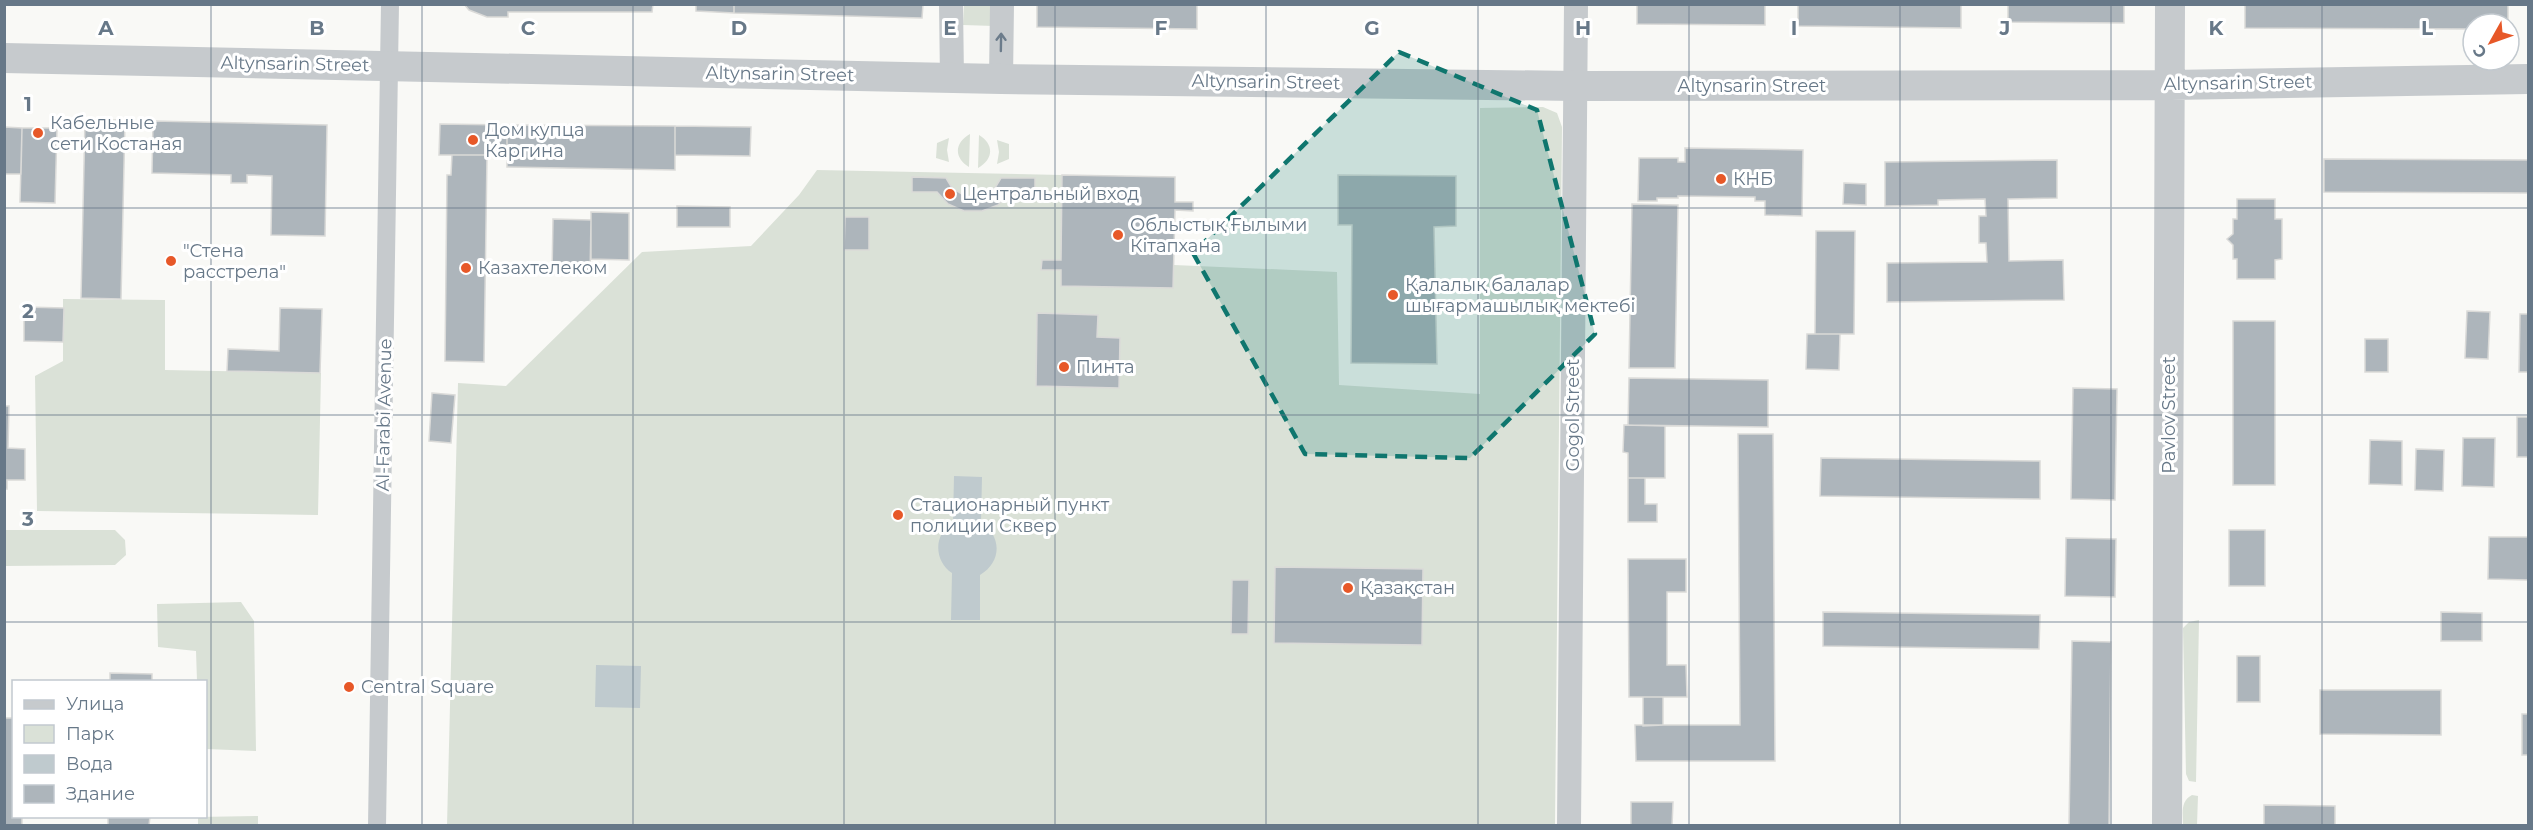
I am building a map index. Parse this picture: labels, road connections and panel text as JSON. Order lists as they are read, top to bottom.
{
  "streets": {
    "street": [
      "Altynsarin Street",
      "Al-Farabi Avenue",
      "Gogol Street",
      "Pavlov Street"
    ]
  },
  "crossings": [
    ["Altynsarin Street", "Al-Farabi Avenue"],
    ["Altynsarin Street", "Gogol Street"],
    ["Altynsarin Street", "Pavlov Street"]
  ],
  "places": [
    "Кабельные сети Костаная",
    "Дом купца Каргина",
    "КНБ",
    "Центральный вход",
    "Облыстық Ғылыми Кітапхана",
    "\"Стена расстрела\"",
    "Казахтелеком",
    "Қалалық балалар шығармашылық мектебі",
    "Пинта",
    "Стационарный пункт полиции Сквер",
    "Қазақстан",
    "Central Square"
  ],
  "legend": [
    "Улица",
    "Парк",
    "Вода",
    "Здание"
  ],
  "north": "bottom left",
  "grid": {
    "columns": [
      "A",
      "B",
      "C",
      "D",
      "E",
      "F",
      "G",
      "H",
      "I",
      "J",
      "K",
      "L"
    ],
    "rows": ["1", "2", "3"]
  }
}
